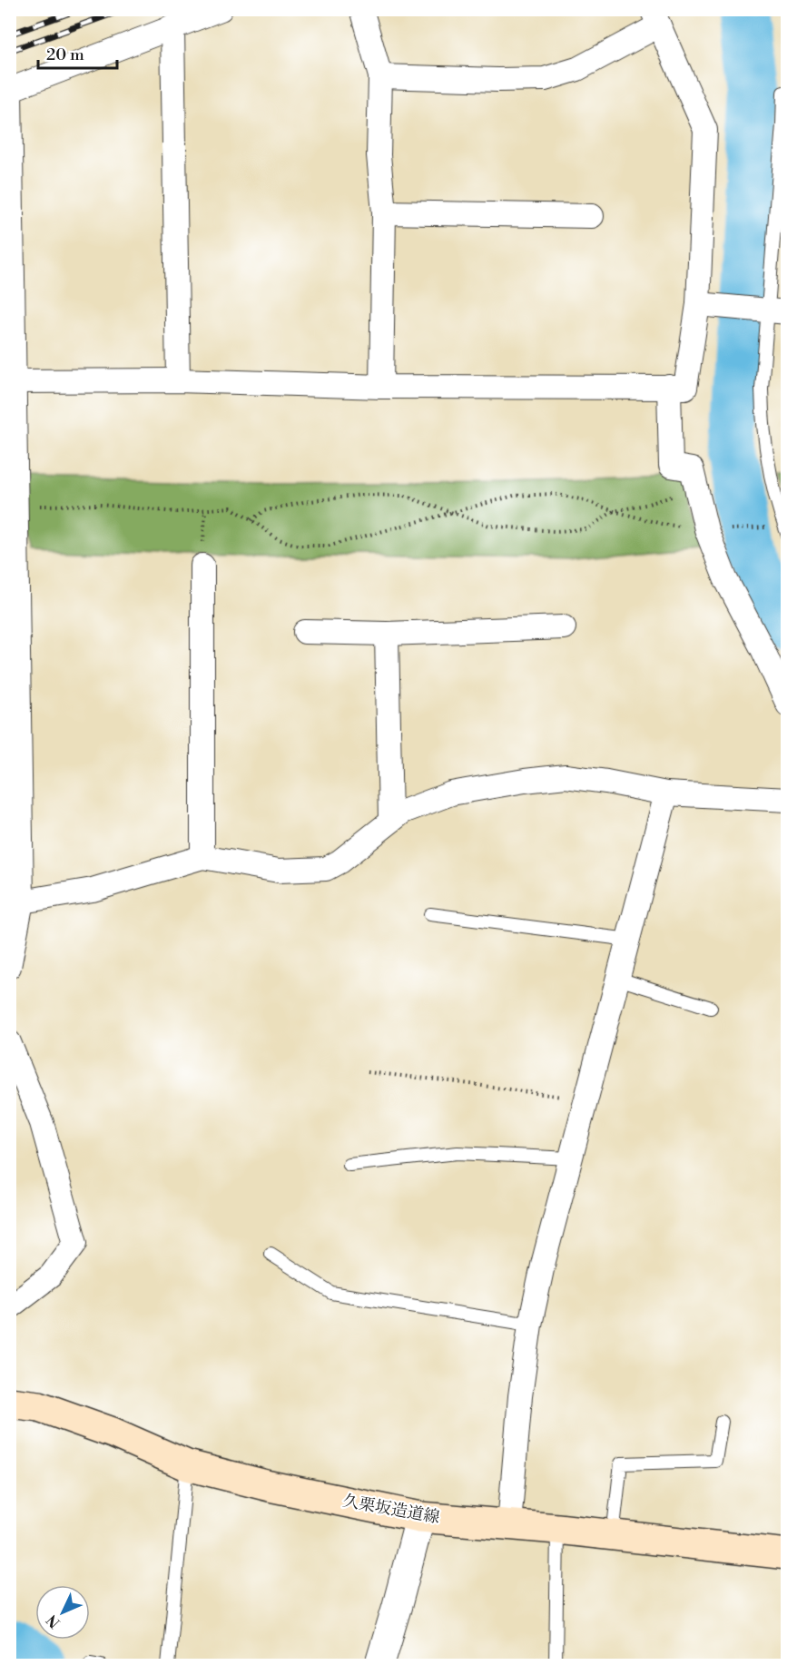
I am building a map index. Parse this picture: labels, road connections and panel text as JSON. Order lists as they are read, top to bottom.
{
  "streets": {
    "main road": ["久栗坂造道線"]
  },
  "scale_bar": "20 m",
  "north": "bottom left"
}
